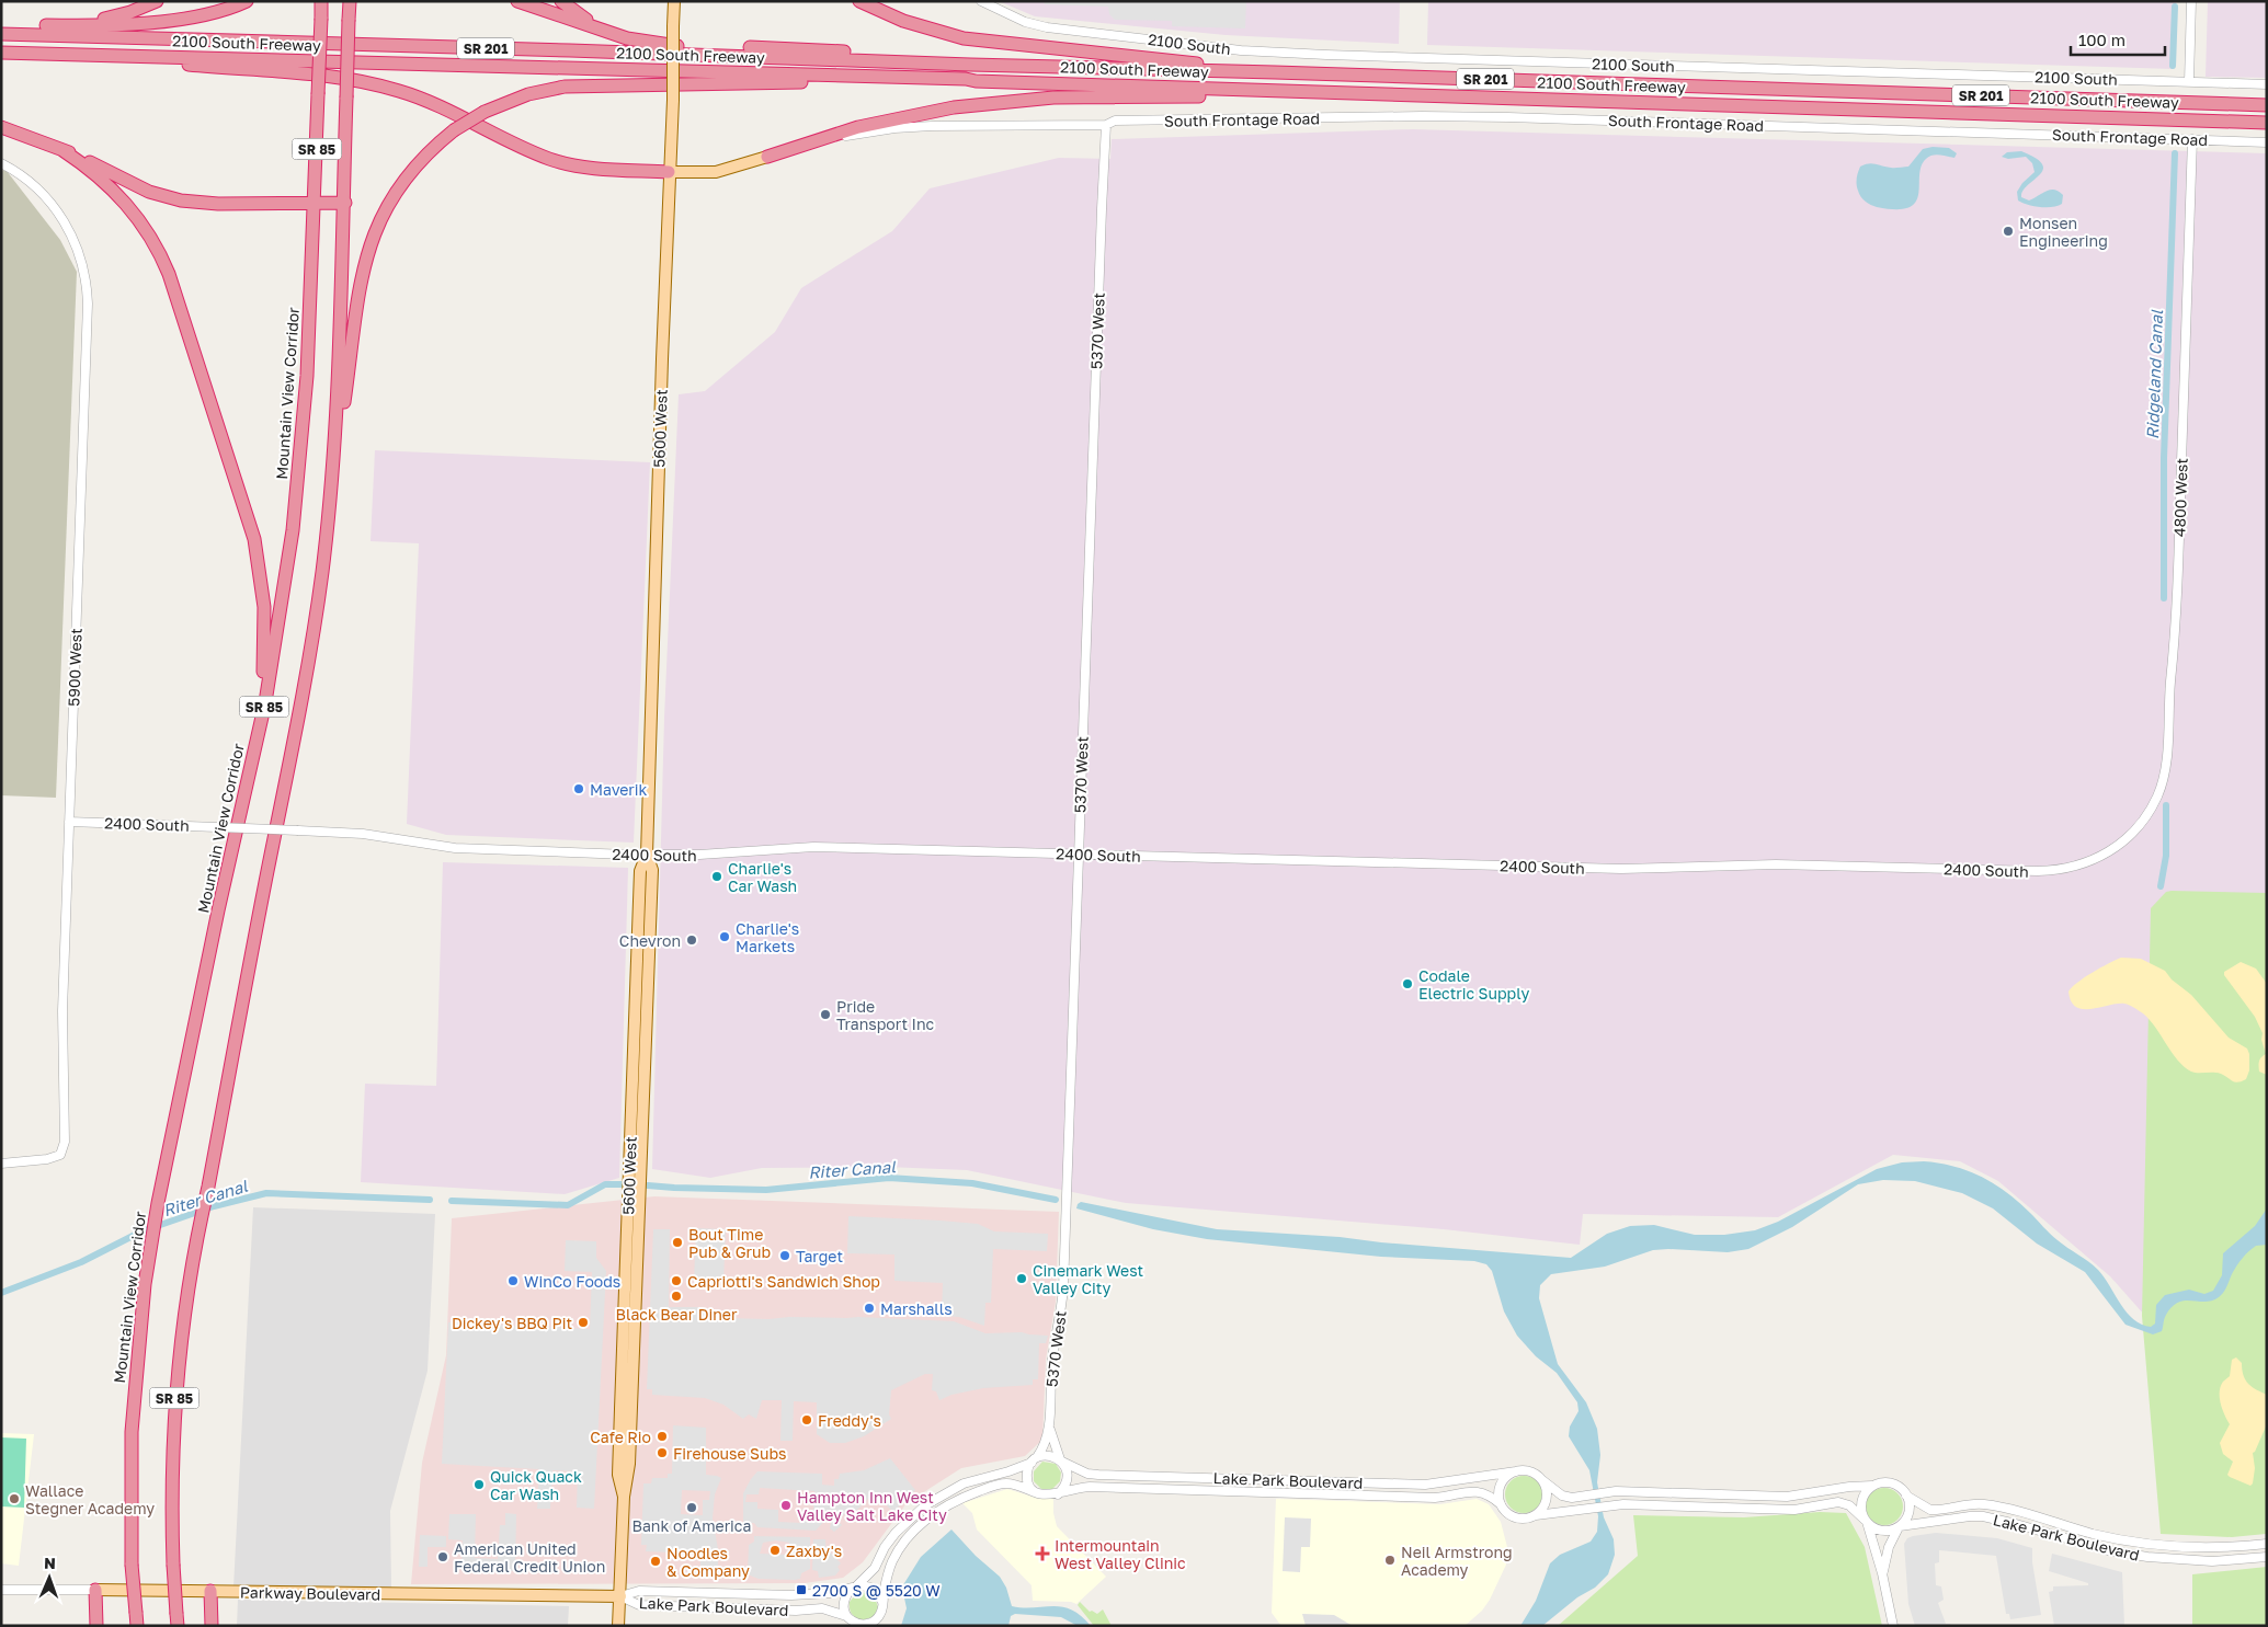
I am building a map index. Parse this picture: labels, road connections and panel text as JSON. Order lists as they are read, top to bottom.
{
  "streets": {
    "highway": [
      "2100 South Freeway",
      "SR 201",
      "SR 85",
      "Mountain View Corridor"
    ],
    "main road": ["5600 West", "Parkway Boulevard"],
    "street": [
      "2100 South",
      "South Frontage Road",
      "5370 West",
      "4800 West",
      "5900 West",
      "2400 South",
      "Lake Park Boulevard"
    ]
  },
  "crossings": [
    ["South Frontage Road", "5370 West"],
    ["South Frontage Road", "4800 West"],
    ["5370 West", "2400 South"],
    ["5370 West", "Lake Park Boulevard"],
    ["5600 West", "2400 South"],
    ["5600 West", "Lake Park Boulevard"],
    ["5600 West", "Parkway Boulevard"],
    ["4800 West", "2400 South"],
    ["5900 West", "2400 South"],
    ["Lake Park Boulevard", "Parkway Boulevard"]
  ],
  "water": ["Ridgeland Canal", "Riter Canal"],
  "places": {
    "other": [
      "Monsen Engineering",
      "Maverik",
      "Charlie's Car Wash",
      "Charlie's Markets",
      "Chevron",
      "Codale Electric Supply",
      "Pride Transport Inc",
      "Bout Time Pub & Grub",
      "Target",
      "Cinemark West Valley City",
      "WinCo Foods",
      "Capriotti's Sandwich Shop",
      "Black Bear Diner",
      "Marshalls",
      "Dickey's BBQ Pit",
      "Freddy's",
      "Cafe Rio",
      "Firehouse Subs",
      "Quick Quack Car Wash",
      "Wallace Stegner Academy",
      "Hampton Inn West Valley Salt Lake City",
      "Bank of America",
      "Zaxby's",
      "American United Federal Credit Union",
      "Neil Armstrong Academy",
      "Noodles & Company"
    ],
    "health": ["Intermountain West Valley Clinic"],
    "transit": ["2700 S @ 5520 W"]
  },
  "scale_bar": "100 m",
  "north": "top"
}
